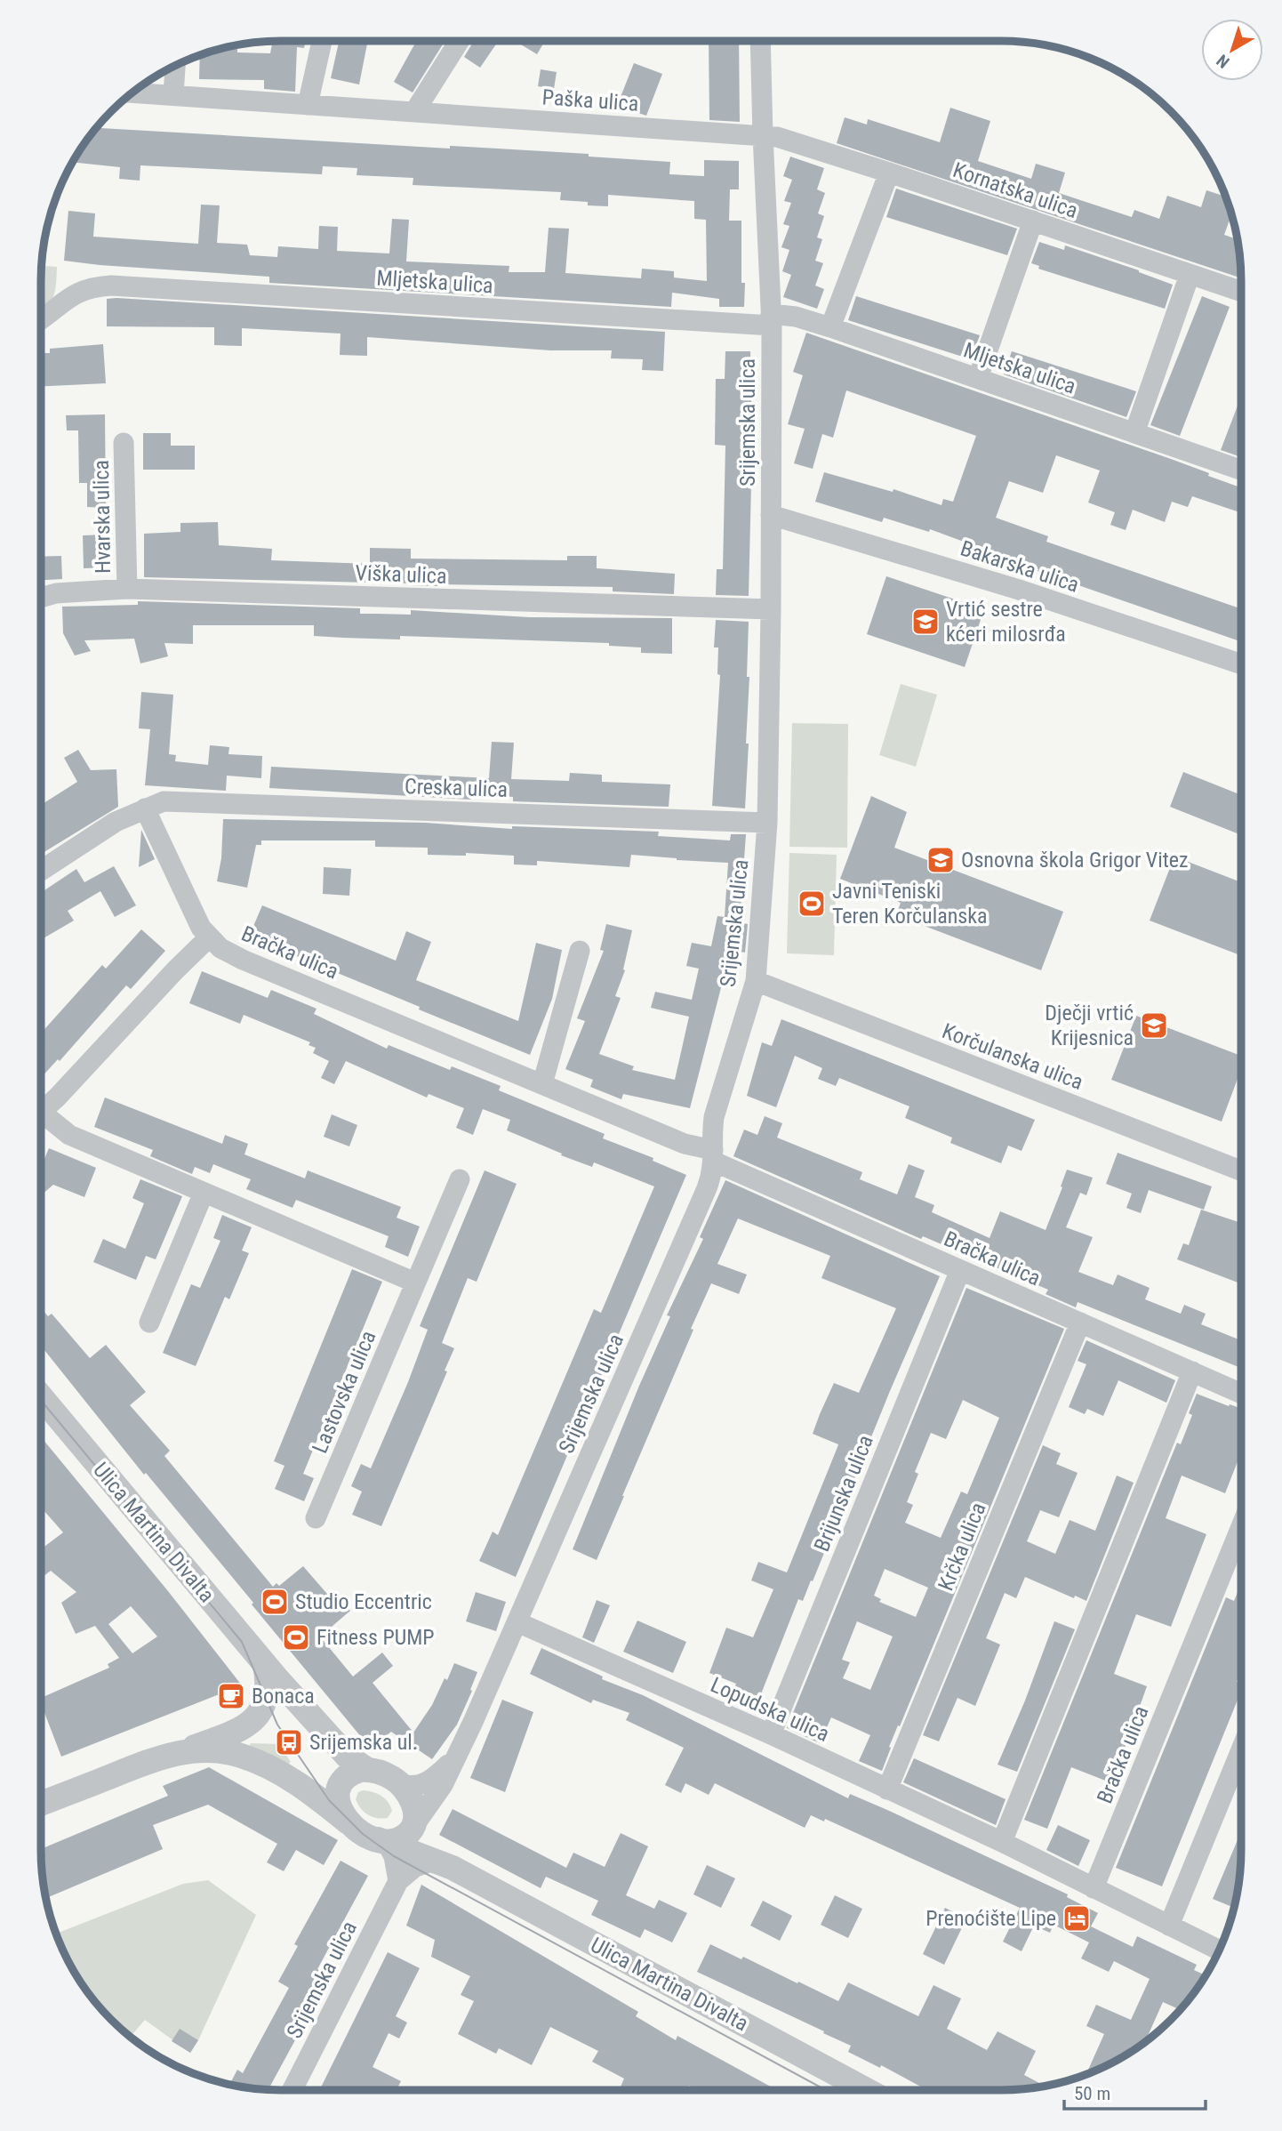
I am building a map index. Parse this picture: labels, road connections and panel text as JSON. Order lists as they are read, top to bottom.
{
  "streets": {
    "street": [
      "Paška ulica",
      "Kornatska ulica",
      "Mljetska ulica",
      "Srijemska ulica",
      "Hvarska ulica",
      "Bakarska ulica",
      "Viška ulica",
      "Creska ulica",
      "Bračka ulica",
      "Korčulanska ulica",
      "Lastovska ulica",
      "Brijunska ulica",
      "Ulica Martina Divalta",
      "Krčka ulica",
      "Lopudska ulica"
    ]
  },
  "crossings": [
    ["Paška ulica", "Kornatska ulica"],
    ["Paška ulica", "Srijemska ulica"],
    ["Kornatska ulica", "Srijemska ulica"],
    ["Mljetska ulica", "Srijemska ulica"],
    ["Srijemska ulica", "Bakarska ulica"],
    ["Srijemska ulica", "Viška ulica"],
    ["Srijemska ulica", "Creska ulica"],
    ["Srijemska ulica", "Bračka ulica"],
    ["Srijemska ulica", "Korčulanska ulica"],
    ["Srijemska ulica", "Ulica Martina Divalta"],
    ["Srijemska ulica", "Lopudska ulica"],
    ["Hvarska ulica", "Viška ulica"],
    ["Creska ulica", "Bračka ulica"],
    ["Bračka ulica", "Brijunska ulica"],
    ["Bračka ulica", "Krčka ulica"],
    ["Bračka ulica", "Lopudska ulica"],
    ["Brijunska ulica", "Lopudska ulica"],
    ["Krčka ulica", "Lopudska ulica"]
  ],
  "places": {
    "school or university": ["Vrtić sestre kćeri milosrđa", "Osnovna škola Grigor Vitez", "Dječji vrtić Krijesnica"],
    "sports": ["Javni Teniski Teren Korčulanska", "Studio Eccentric", "Fitness PUMP"],
    "cafe": ["Bonaca"],
    "bus stop": ["Srijemska ul."],
    "hotel": ["Prenoćište Lipe"]
  },
  "scale_bar": "50 m",
  "north": "bottom left"
}
